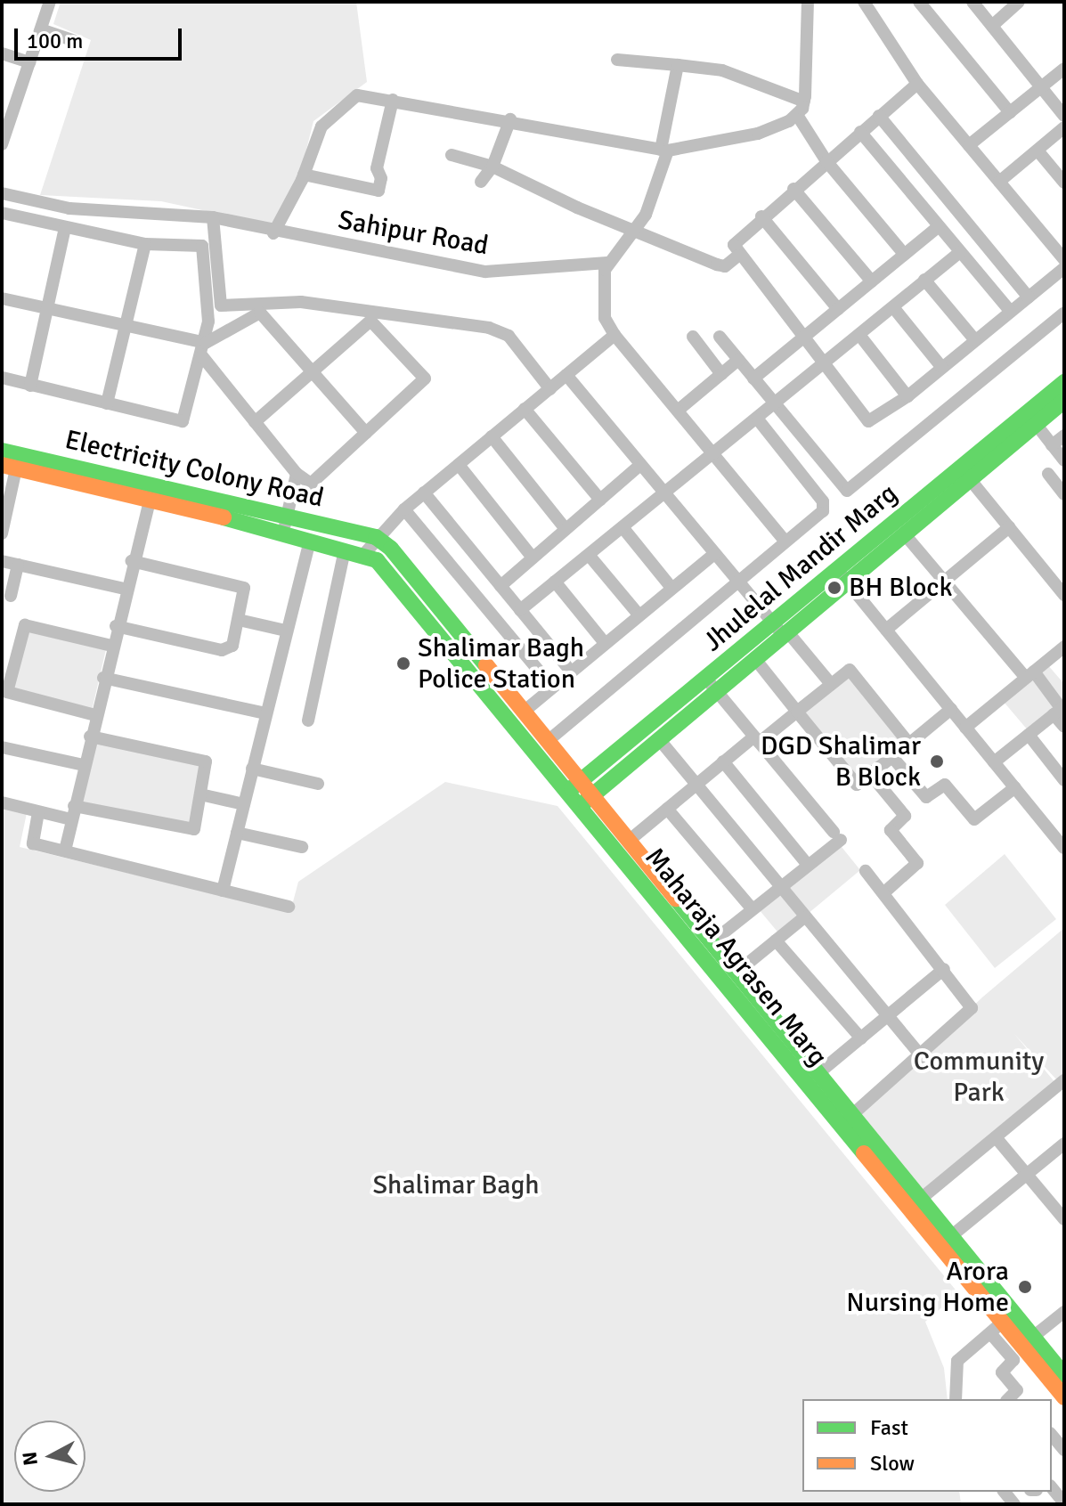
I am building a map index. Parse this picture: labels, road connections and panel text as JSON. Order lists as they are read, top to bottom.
{
  "streets": {
    "street": [
      "Sahipur Road",
      "Electricity Colony Road",
      "Jhulelal Mandir Marg",
      "Maharaja Agrasen Marg"
    ]
  },
  "crossings": [
    ["Electricity Colony Road", "Maharaja Agrasen Marg"],
    ["Jhulelal Mandir Marg", "Maharaja Agrasen Marg"]
  ],
  "parks": ["Community Park", "Shalimar Bagh"],
  "places": [
    "BH Block",
    "Shalimar Bagh Police Station",
    "DGD Shalimar B Block",
    "Arora Nursing Home"
  ],
  "legend": ["Fast", "Slow"],
  "scale_bar": "100 m",
  "north": "left"
}
